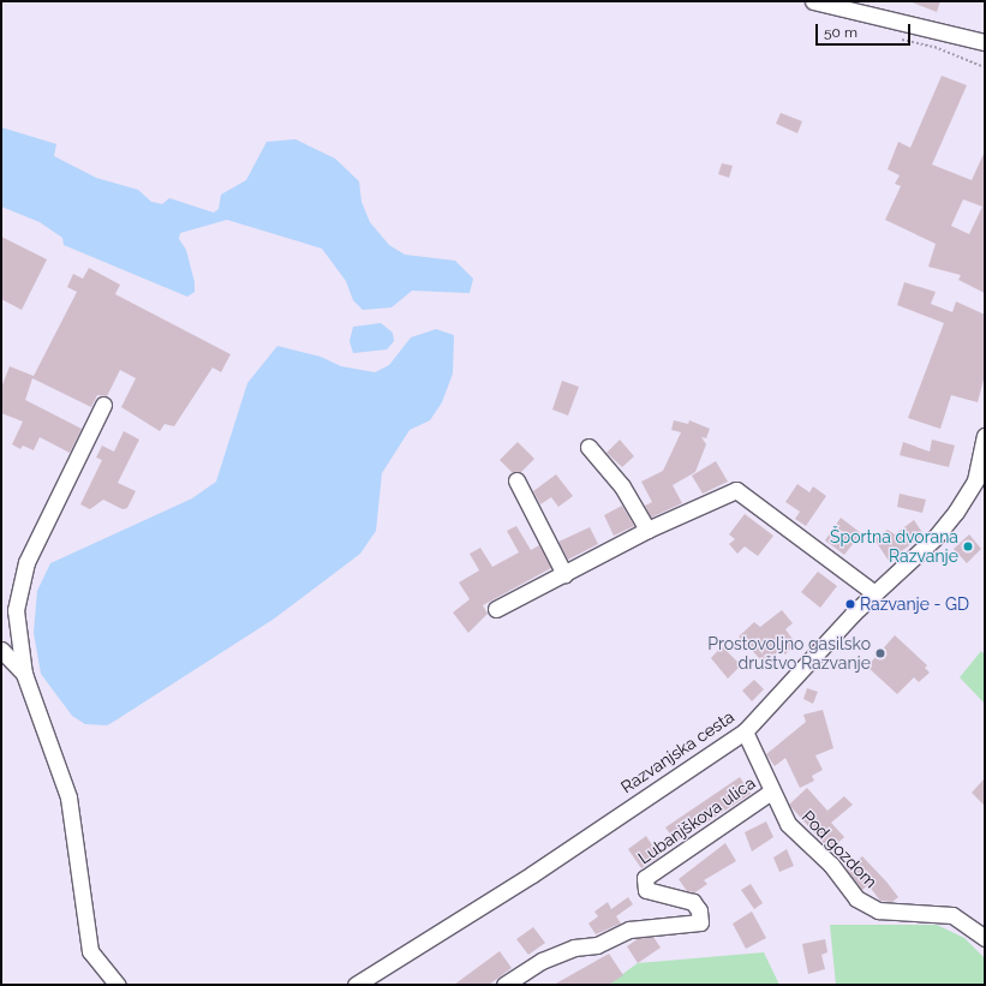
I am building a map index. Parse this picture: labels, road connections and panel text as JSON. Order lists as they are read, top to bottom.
{
  "streets": {
    "street": ["Razvanjska cesta", "Lubanjškova ulica", "Pod gozdom"]
  },
  "crossings": [
    ["Razvanjska cesta", "Pod gozdom"],
    ["Lubanjškova ulica", "Pod gozdom"]
  ],
  "places": ["Športna dvorana Razvanje", "Razvanje - GD", "Prostovoljno gasilsko društvo Razvanje"],
  "scale_bar": "50 m"
}
